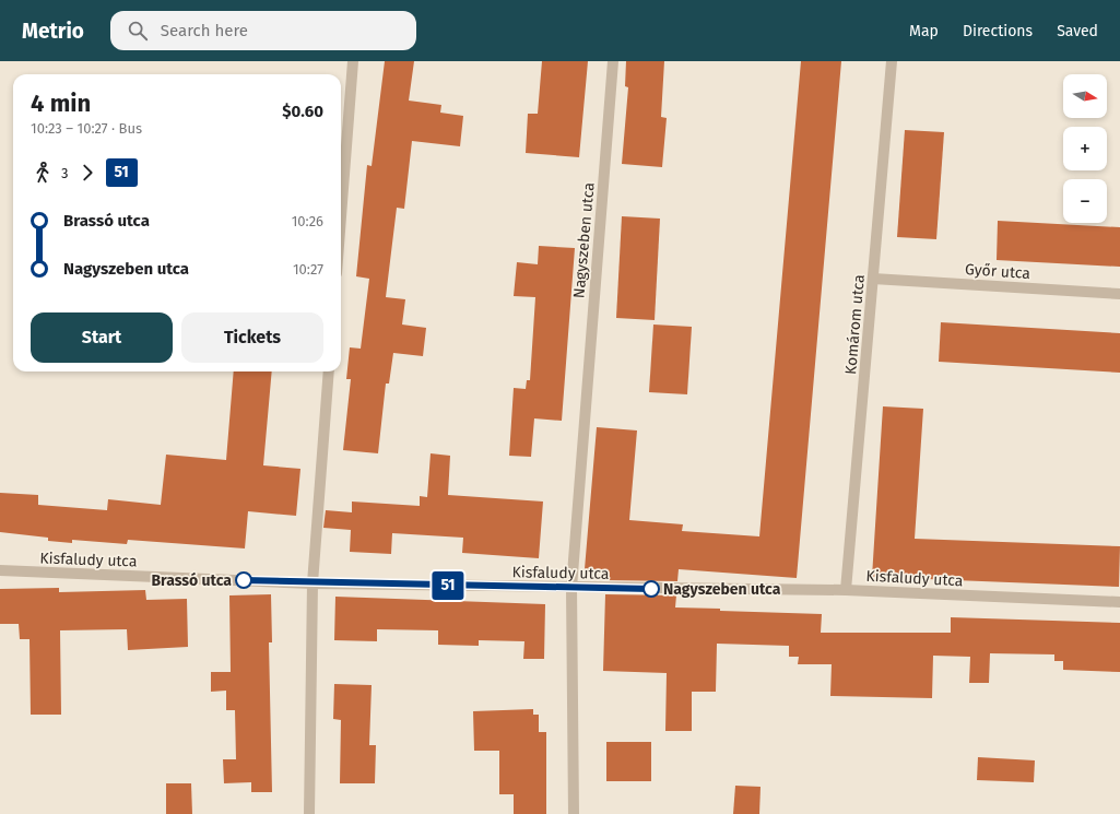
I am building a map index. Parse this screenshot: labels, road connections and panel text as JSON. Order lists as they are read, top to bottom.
{
  "streets": {
    "street": [
      "Nagyszeben utca",
      "Győr utca",
      "Komárom utca",
      "Kisfaludy utca"
    ]
  },
  "crossings": [
    ["Nagyszeben utca", "Kisfaludy utca"],
    ["Győr utca", "Komárom utca"],
    ["Komárom utca", "Kisfaludy utca"]
  ],
  "places": ["Brassó utca", "Nagyszeben utca"],
  "lines": ["bus line 51"],
  "north": "right",
  "page": {
    "header": "Metrio",
    "search": "Search here",
    "nav": ["Map", "Directions", "Saved"],
    "on_map": "51",
    "map_buttons": ["+", "−"],
    "heading": ["4 min", "10:23 – 10:27 · Bus", "$0.60"],
    "legs": ["3", "51"],
    "list": [
      {
        "name": "Brassó utca",
        "value": "10:26"
      },
      {
        "name": "Nagyszeben utca",
        "value": "10:27"
      }
    ],
    "buttons": ["Start", "Tickets"]
  }
}
